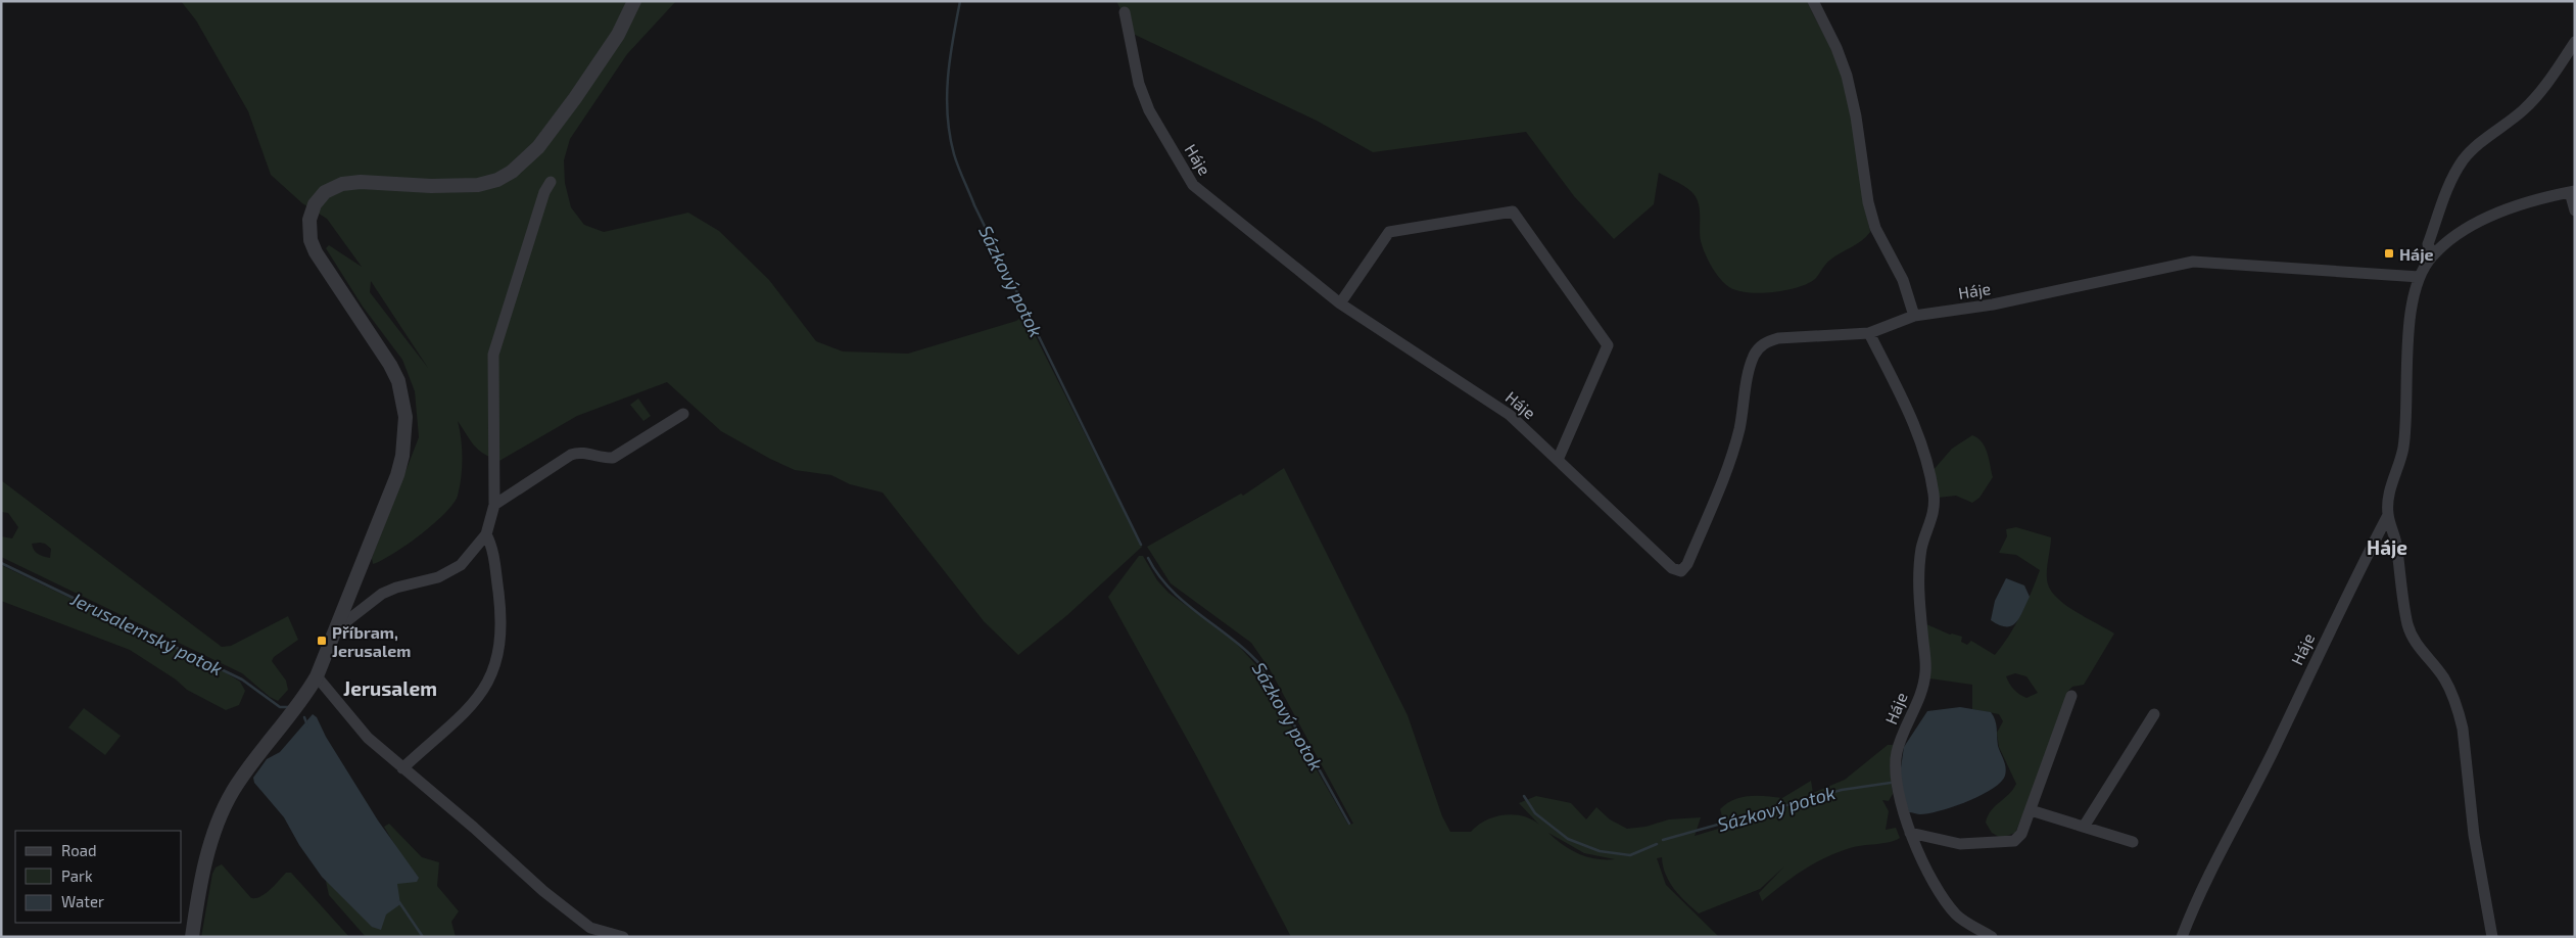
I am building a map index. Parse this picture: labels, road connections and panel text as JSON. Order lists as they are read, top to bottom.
{
  "streets": {
    "street": ["Háje"]
  },
  "districts": ["Háje", "Jerusalem"],
  "water": ["Sázkový potok", "Jerusalemský potok"],
  "places": {
    "transit": ["Háje", "Příbram, Jerusalem"]
  },
  "legend": ["Road", "Park", "Water"]
}
